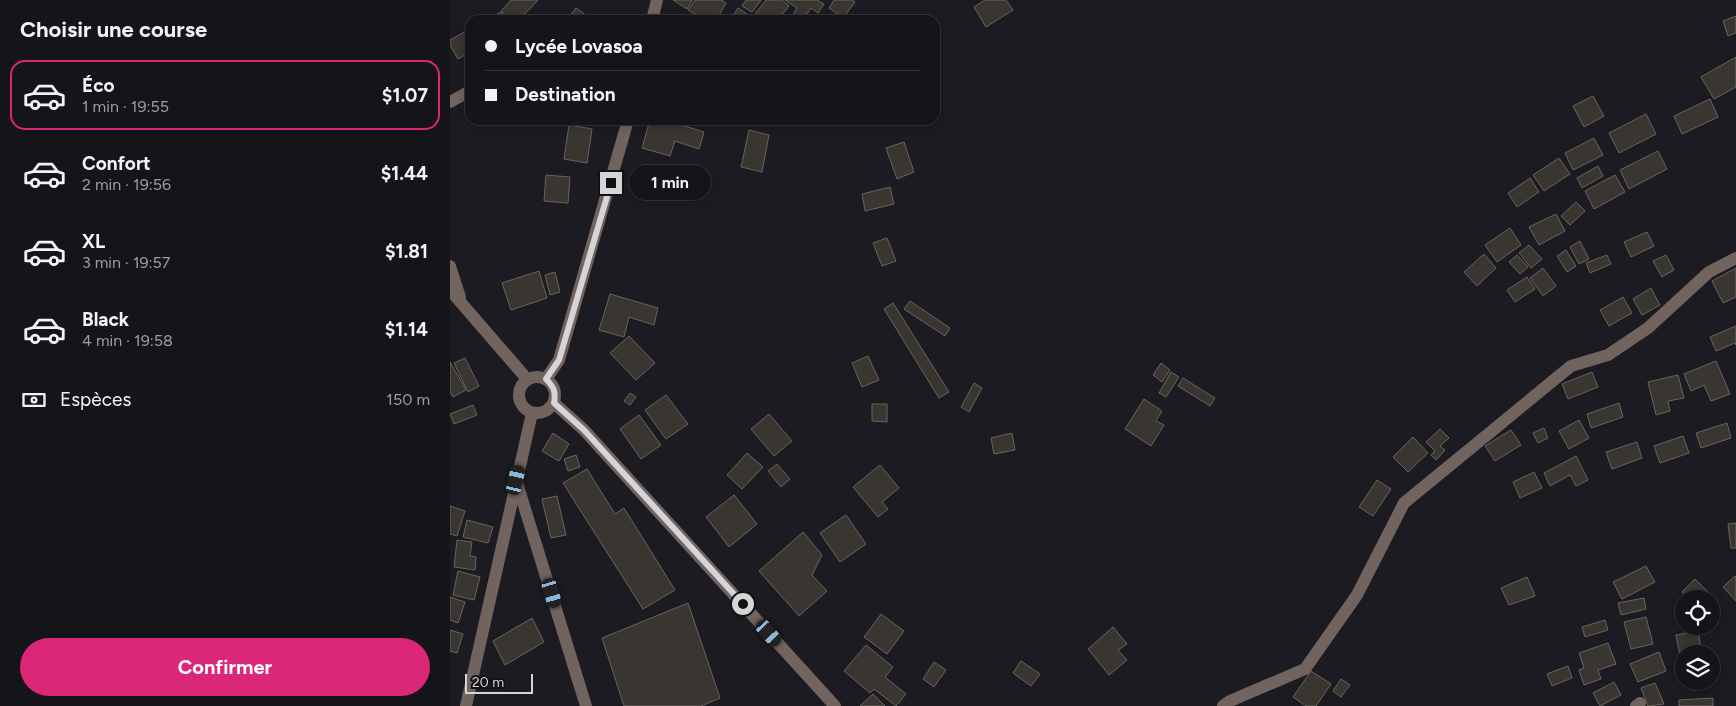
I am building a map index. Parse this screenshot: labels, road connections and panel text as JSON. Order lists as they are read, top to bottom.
{
  "scale_bar": "20 m",
  "page": {
    "heading": "Choisir une course",
    "banner": ["Lycée Lovasoa", "Destination"],
    "list": [
      {
        "name": "Éco",
        "note": "1 min · 19:55",
        "value": "$1.07"
      },
      {
        "name": "Confort",
        "note": "2 min · 19:56",
        "value": "$1.44"
      },
      {
        "name": "XL",
        "note": "3 min · 19:57",
        "value": "$1.81"
      },
      {
        "name": "Black",
        "note": "4 min · 19:58",
        "value": "$1.14"
      }
    ],
    "bubble": "1 min",
    "pay": ["Espèces", "150 m"],
    "buttons": "Confirmer",
    "scale": "20 m"
  }
}
